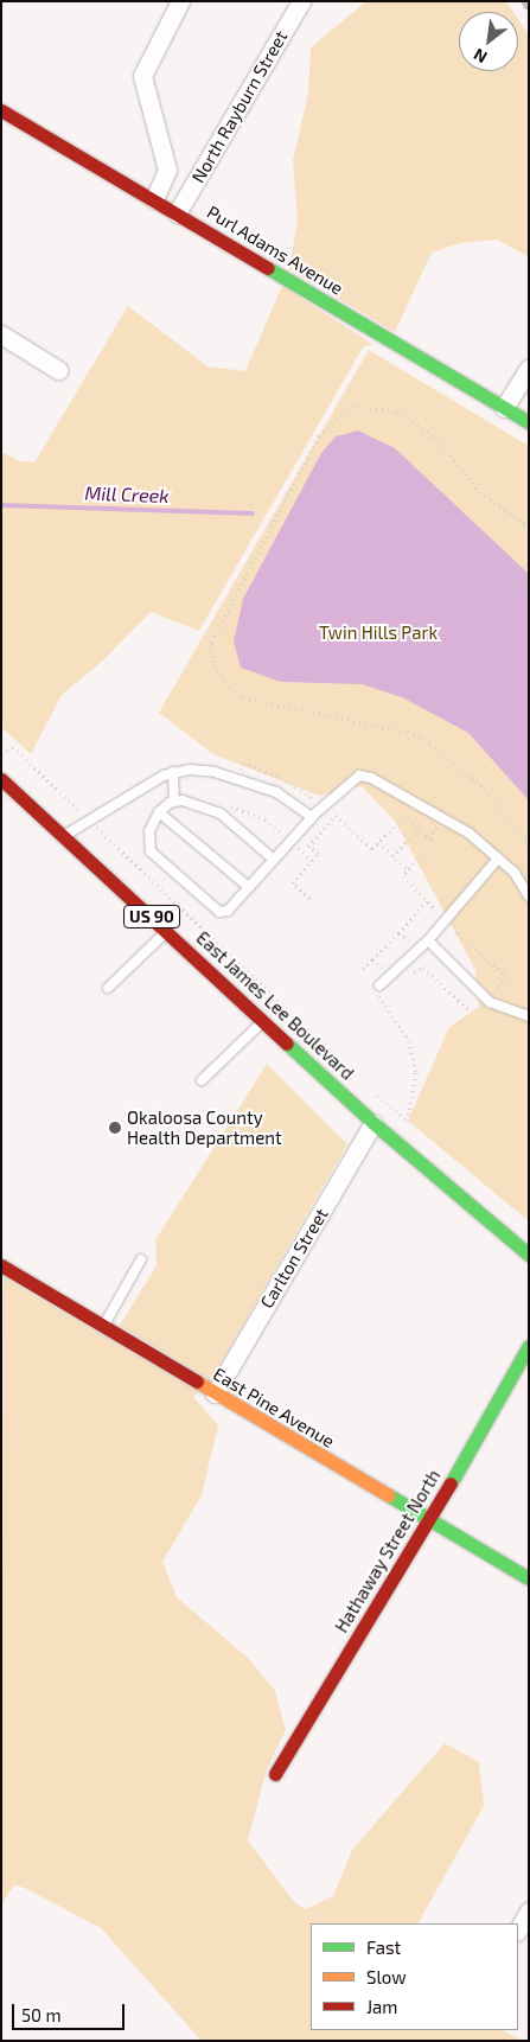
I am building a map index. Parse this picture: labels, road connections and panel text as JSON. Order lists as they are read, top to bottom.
{
  "streets": {
    "street": [
      "North Rayburn Street",
      "Purl Adams Avenue",
      "US 90",
      "East James Lee Boulevard",
      "Carlton Street",
      "East Pine Avenue",
      "Hathaway Street North"
    ]
  },
  "crossings": [
    ["North Rayburn Street", "Purl Adams Avenue"],
    ["East James Lee Boulevard", "Carlton Street"],
    ["Carlton Street", "East Pine Avenue"],
    ["East Pine Avenue", "Hathaway Street North"]
  ],
  "water": ["Mill Creek"],
  "parks": ["Twin Hills Park"],
  "places": ["Okaloosa County Health Department"],
  "legend": ["Fast", "Slow", "Jam"],
  "scale_bar": "50 m",
  "north": "bottom left"
}
